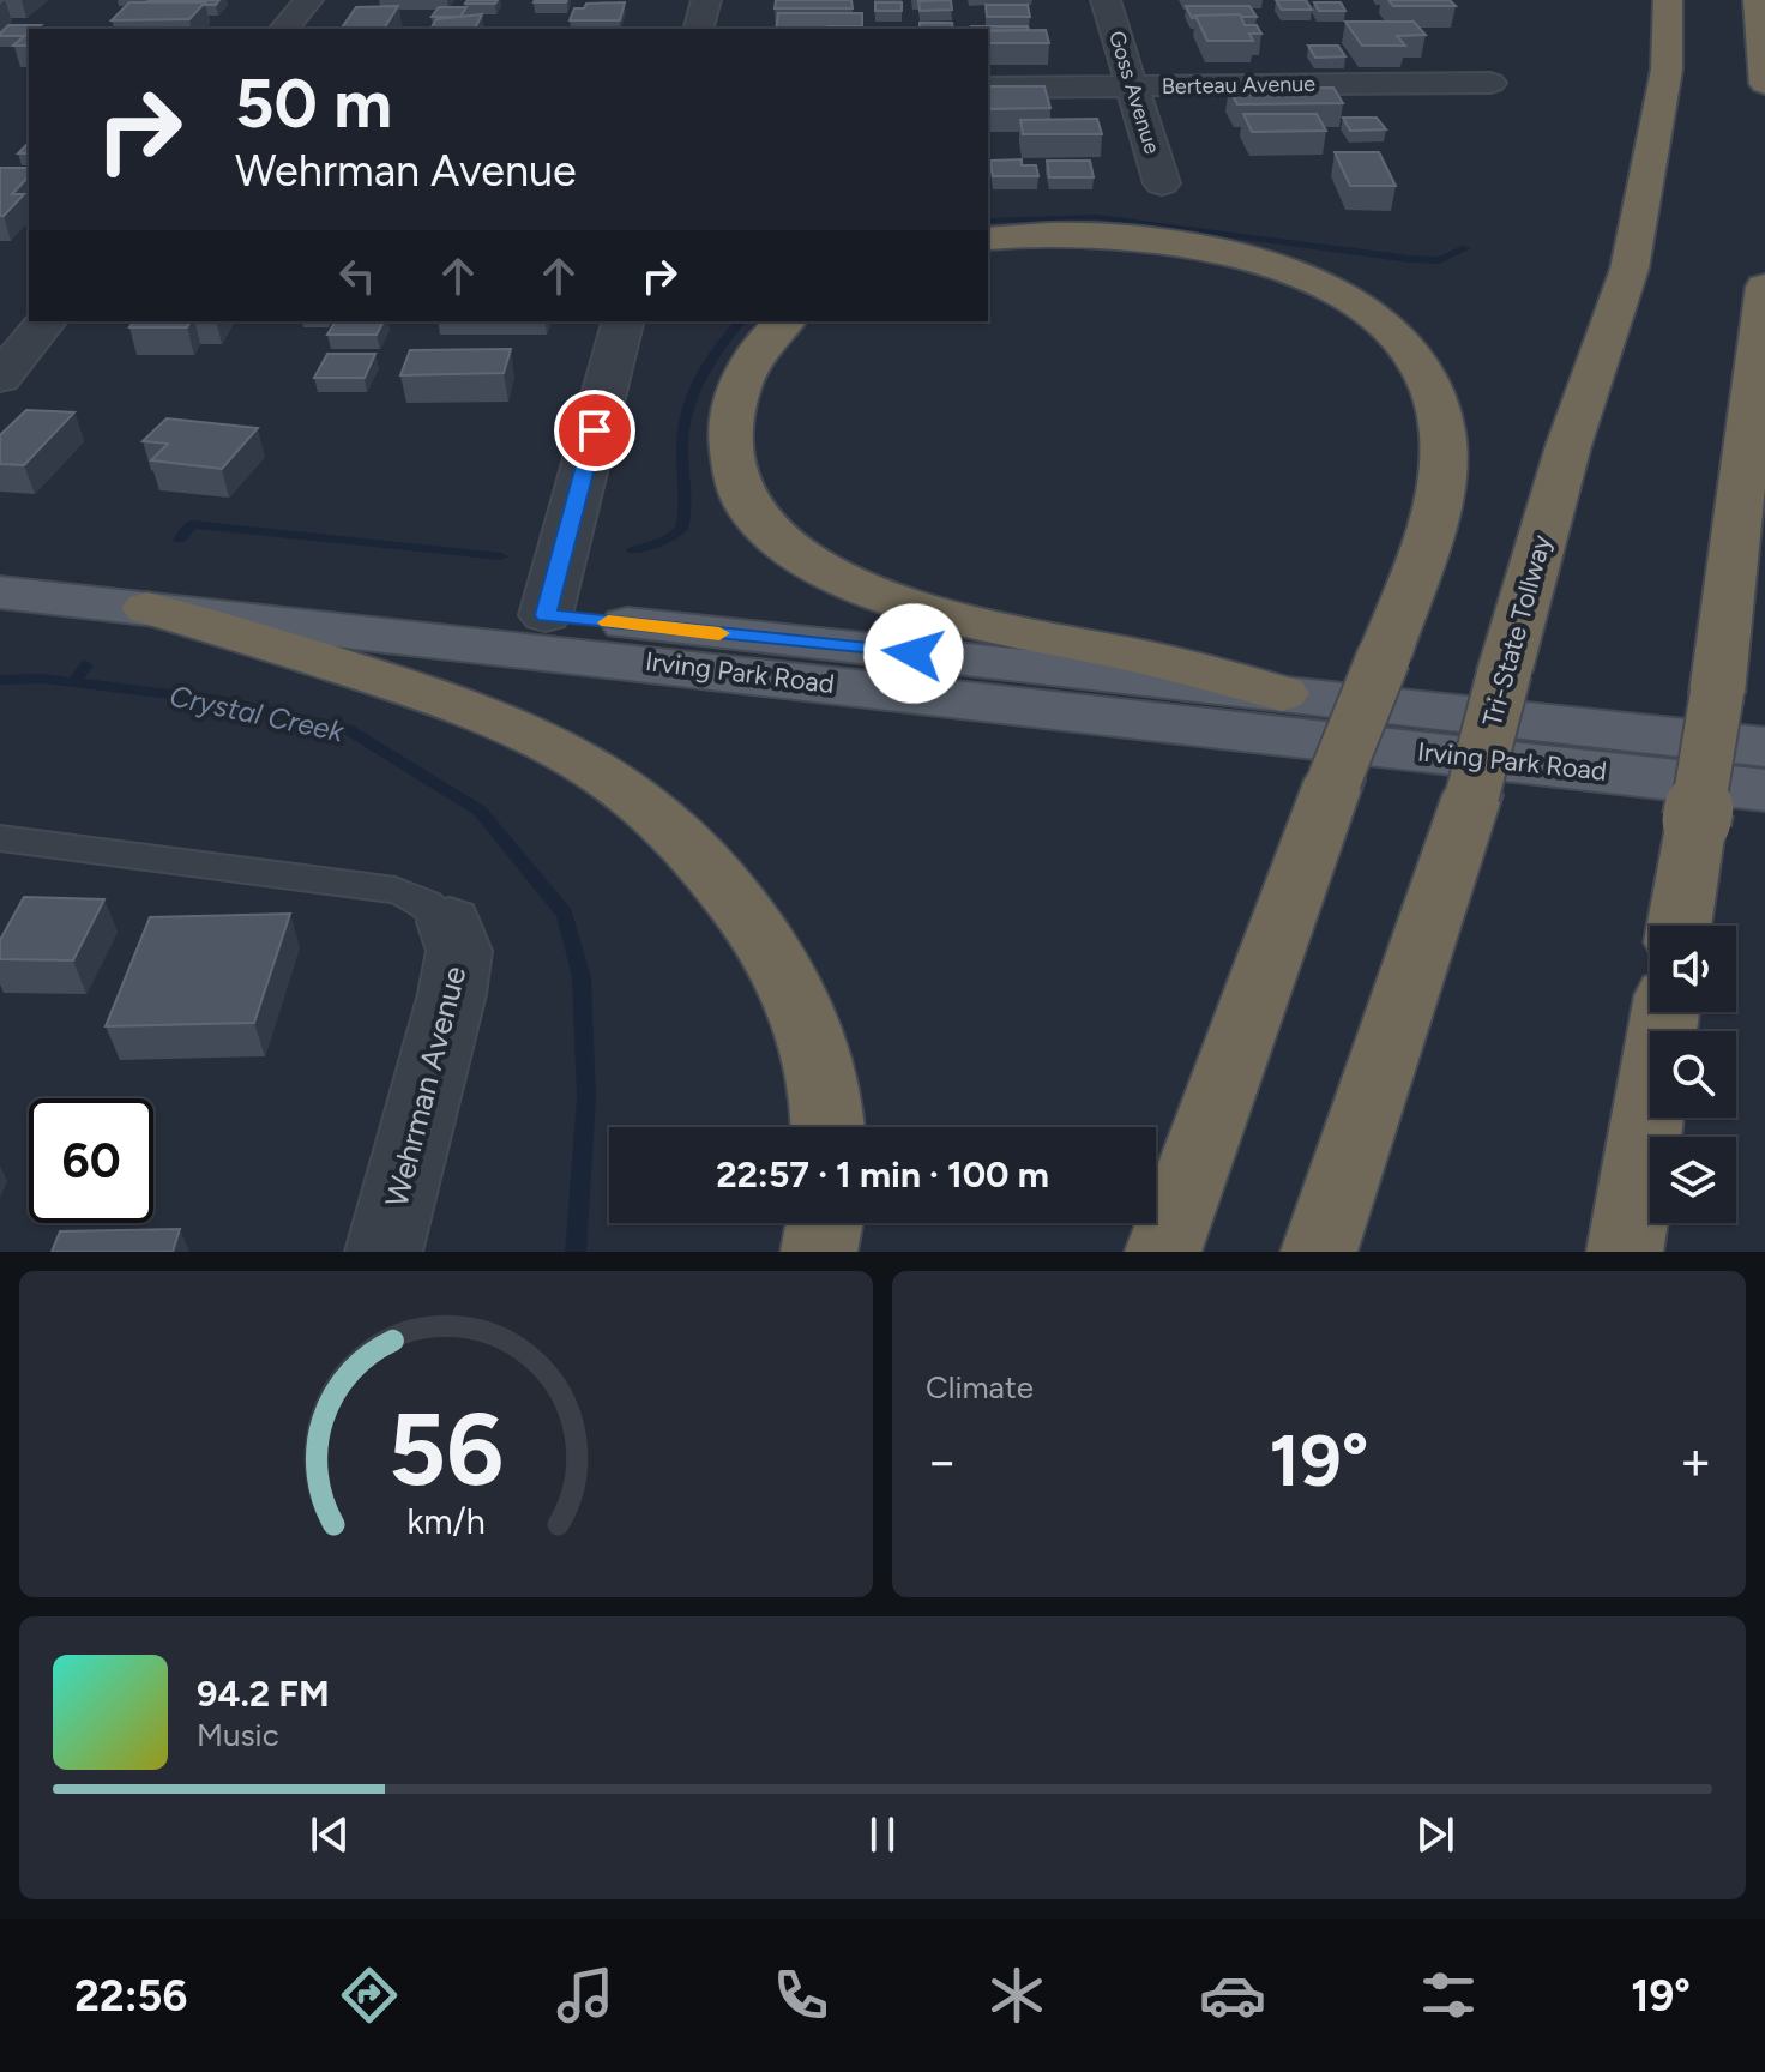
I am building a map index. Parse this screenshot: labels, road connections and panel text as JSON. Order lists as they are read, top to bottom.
{
  "streets": {
    "highway": ["Tri-State Tollway"],
    "main road": ["Irving Park Road"],
    "street": ["Berteau Avenue", "Goss Avenue", "Wehrman Avenue"]
  },
  "crossings": [
    ["Berteau Avenue", "Goss Avenue"]
  ],
  "water": ["Crystal Creek"],
  "page": {
    "turn": ["50 m", "Wehrman Avenue"],
    "limit": "60",
    "trip": "22:57 · 1 min · 100 m",
    "tile": "Climate",
    "heat": ["−", "19°", "+"],
    "song": ["94.2 FM", "Music"],
    "tabs": ["22:56", "19°"],
    "gauge": ["56", "km/h"]
  }
}
